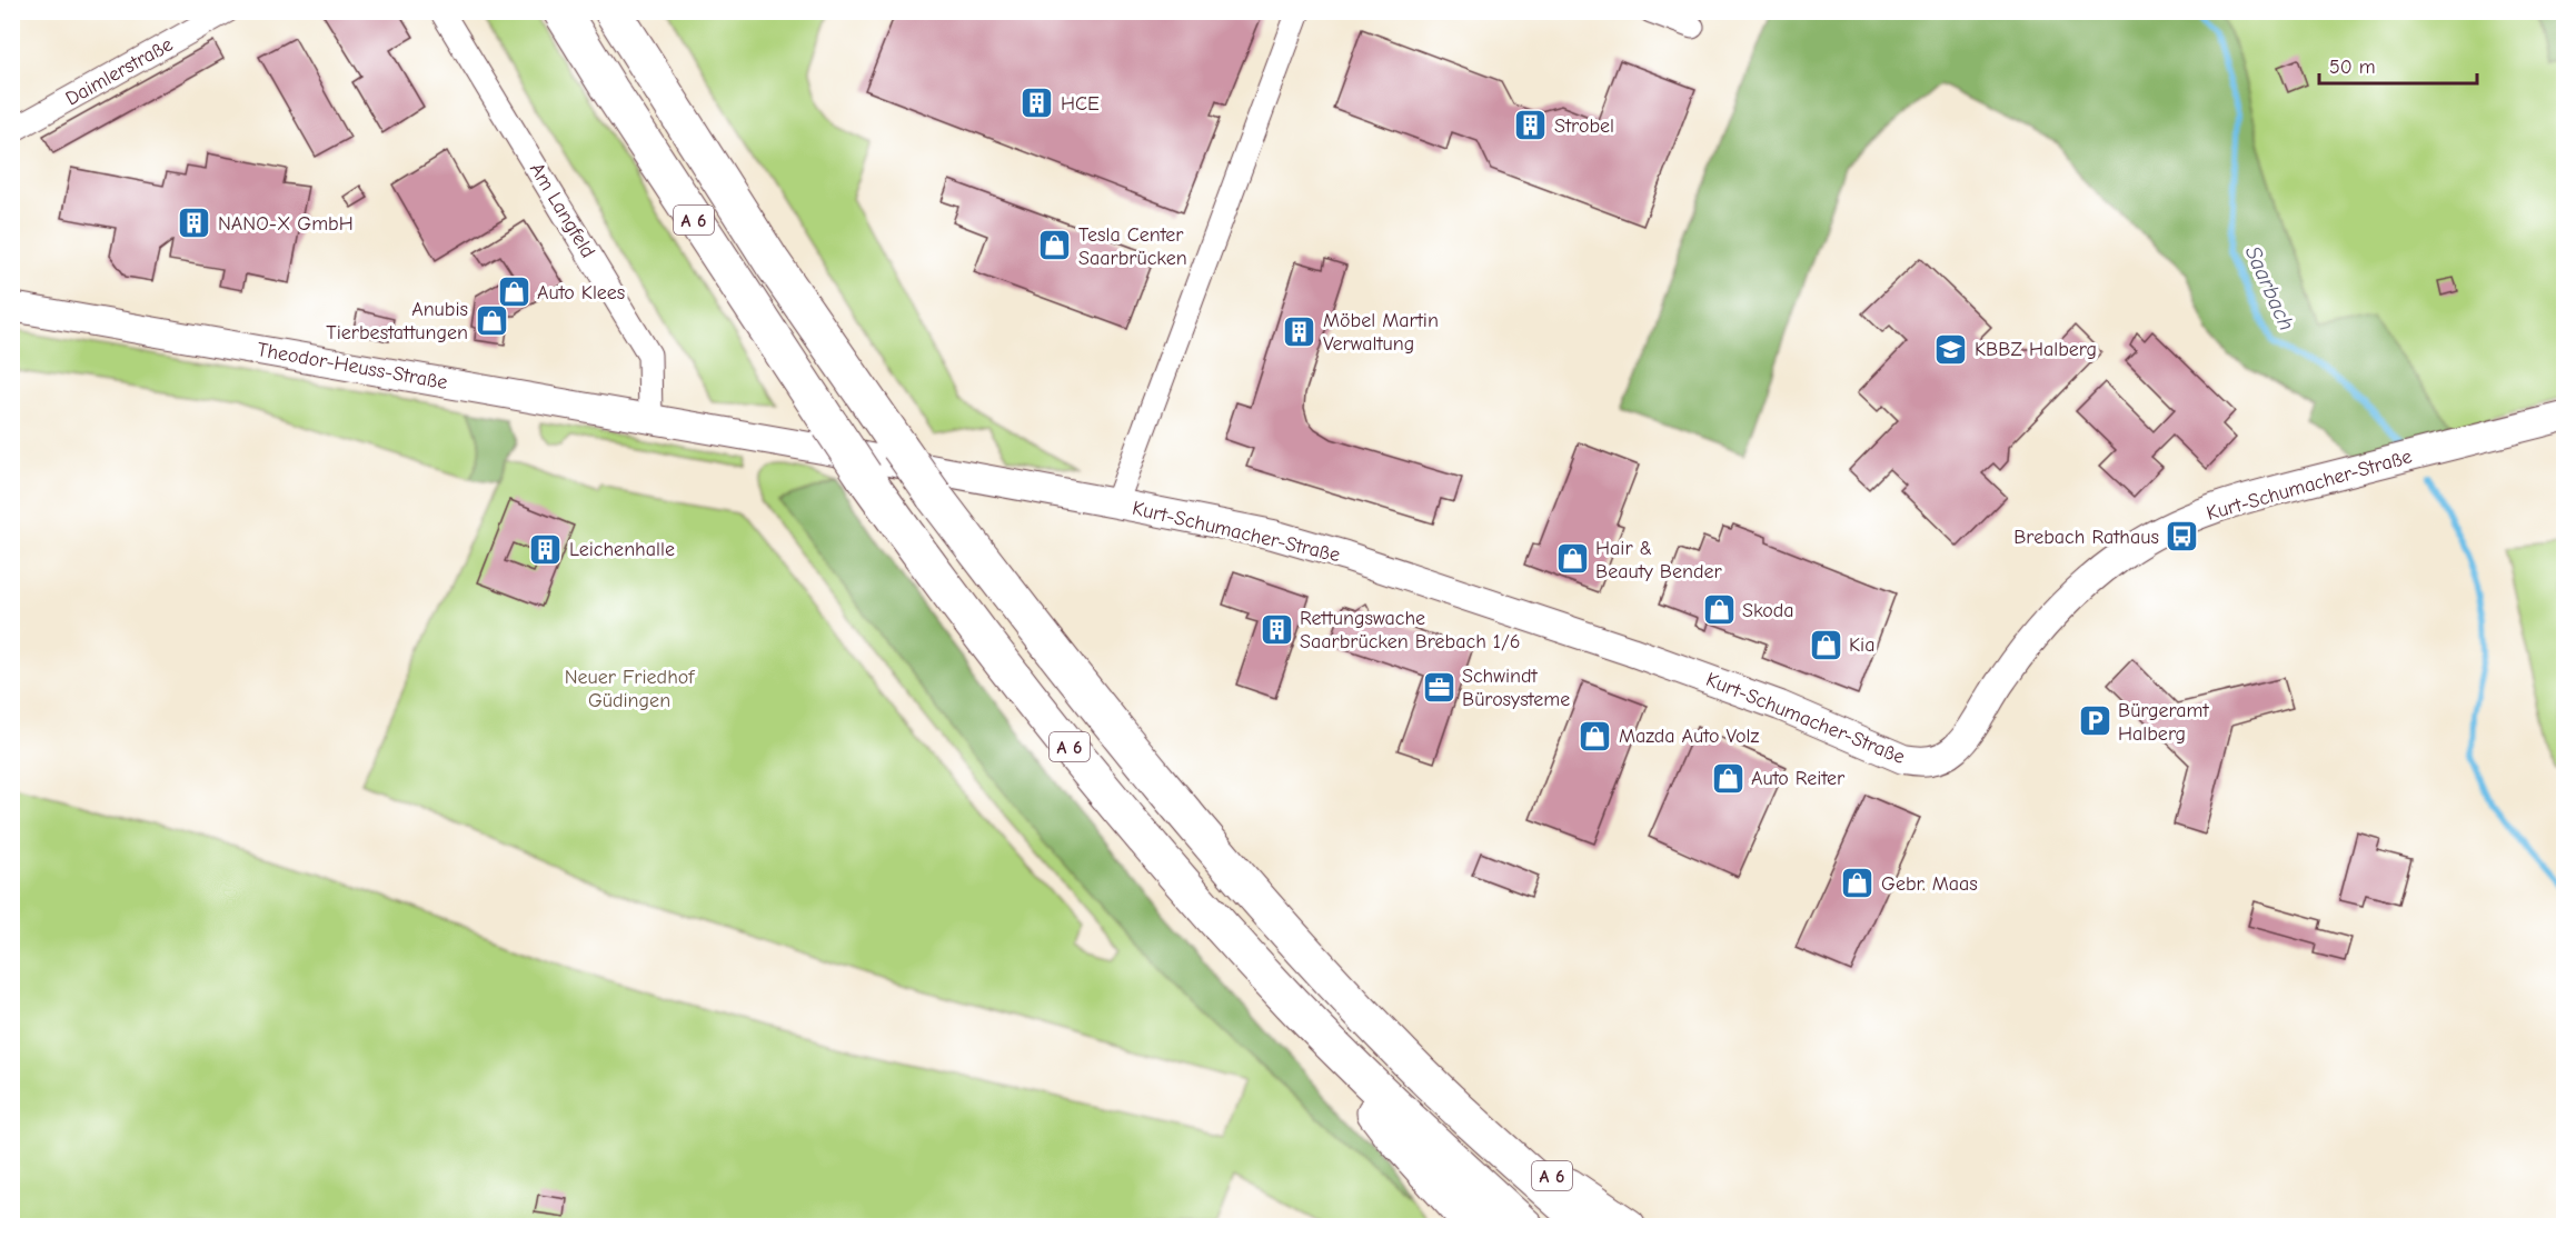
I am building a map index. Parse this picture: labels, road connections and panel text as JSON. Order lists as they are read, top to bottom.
{
  "streets": {
    "highway": ["A 6"],
    "street": [
      "Daimlerstraße",
      "Am Langfeld",
      "Theodor-Heuss-Straße",
      "Kurt-Schumacher-Straße"
    ]
  },
  "crossings": [
    ["Am Langfeld", "Theodor-Heuss-Straße"],
    ["Theodor-Heuss-Straße", "Kurt-Schumacher-Straße"]
  ],
  "water": ["Saarbach"],
  "parks": ["Neuer Friedhof Güdingen"],
  "places": {
    "building": [
      "HCE",
      "Strobel",
      "NANO-X GmbH",
      "Möbel Martin Verwaltung",
      "Leichenhalle",
      "Rettungswache Saarbrücken Brebach 1/6"
    ],
    "shop": [
      "Tesla Center Saarbrücken",
      "Auto Klees",
      "Anubis Tierbestattungen",
      "Hair & Beauty Bender",
      "Skoda",
      "Kia",
      "Mazda Auto Volz",
      "Auto Reiter",
      "Gebr. Maas"
    ],
    "school or university": ["KBBZ Halberg"],
    "bus stop": ["Brebach Rathaus"],
    "office": ["Schwindt Bürosysteme"],
    "parking": ["Bürgeramt Halberg"]
  },
  "scale_bar": "50 m"
}
